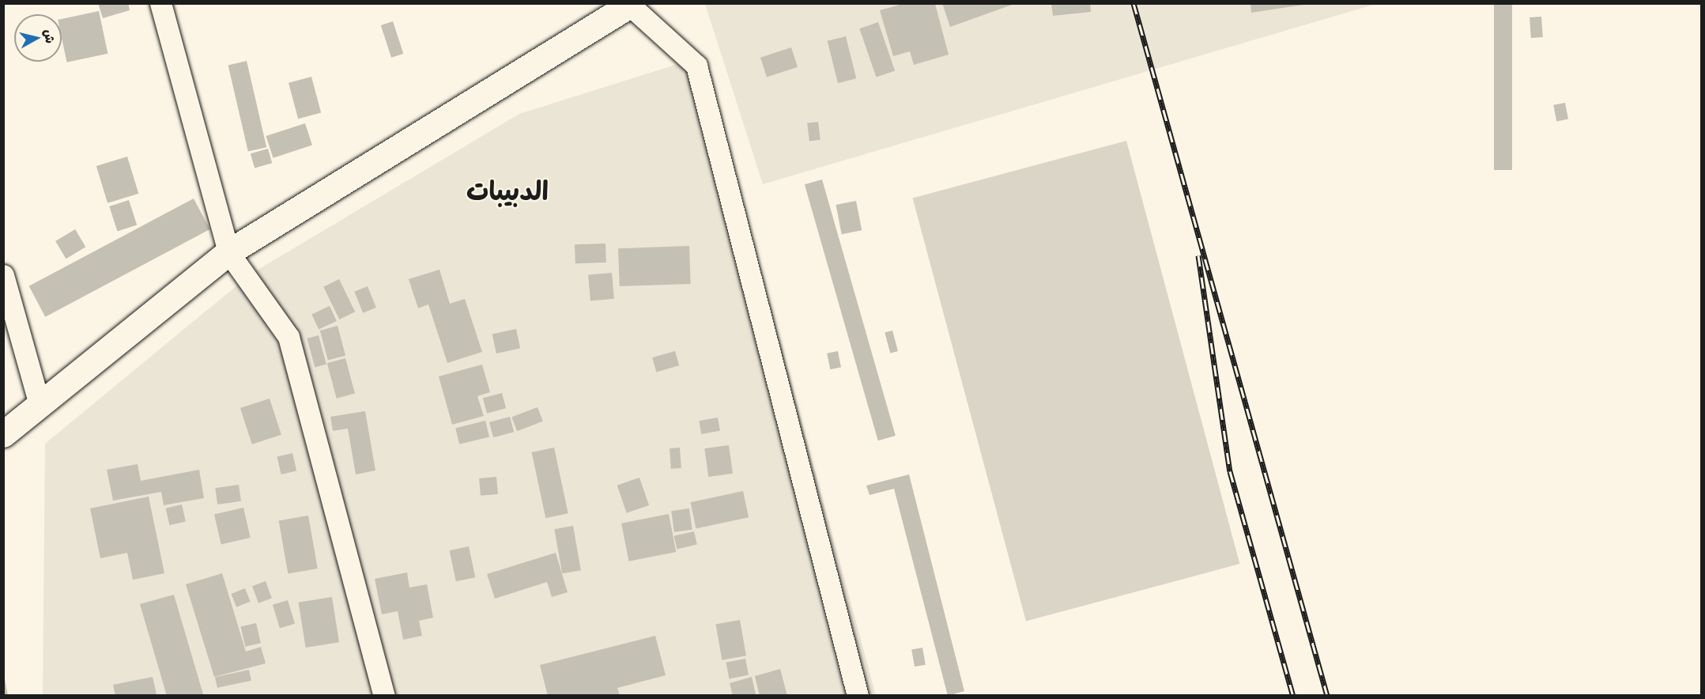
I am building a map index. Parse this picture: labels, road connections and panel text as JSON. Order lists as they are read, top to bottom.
{
  "districts": ["الدبيبات"],
  "north": "right"
}
